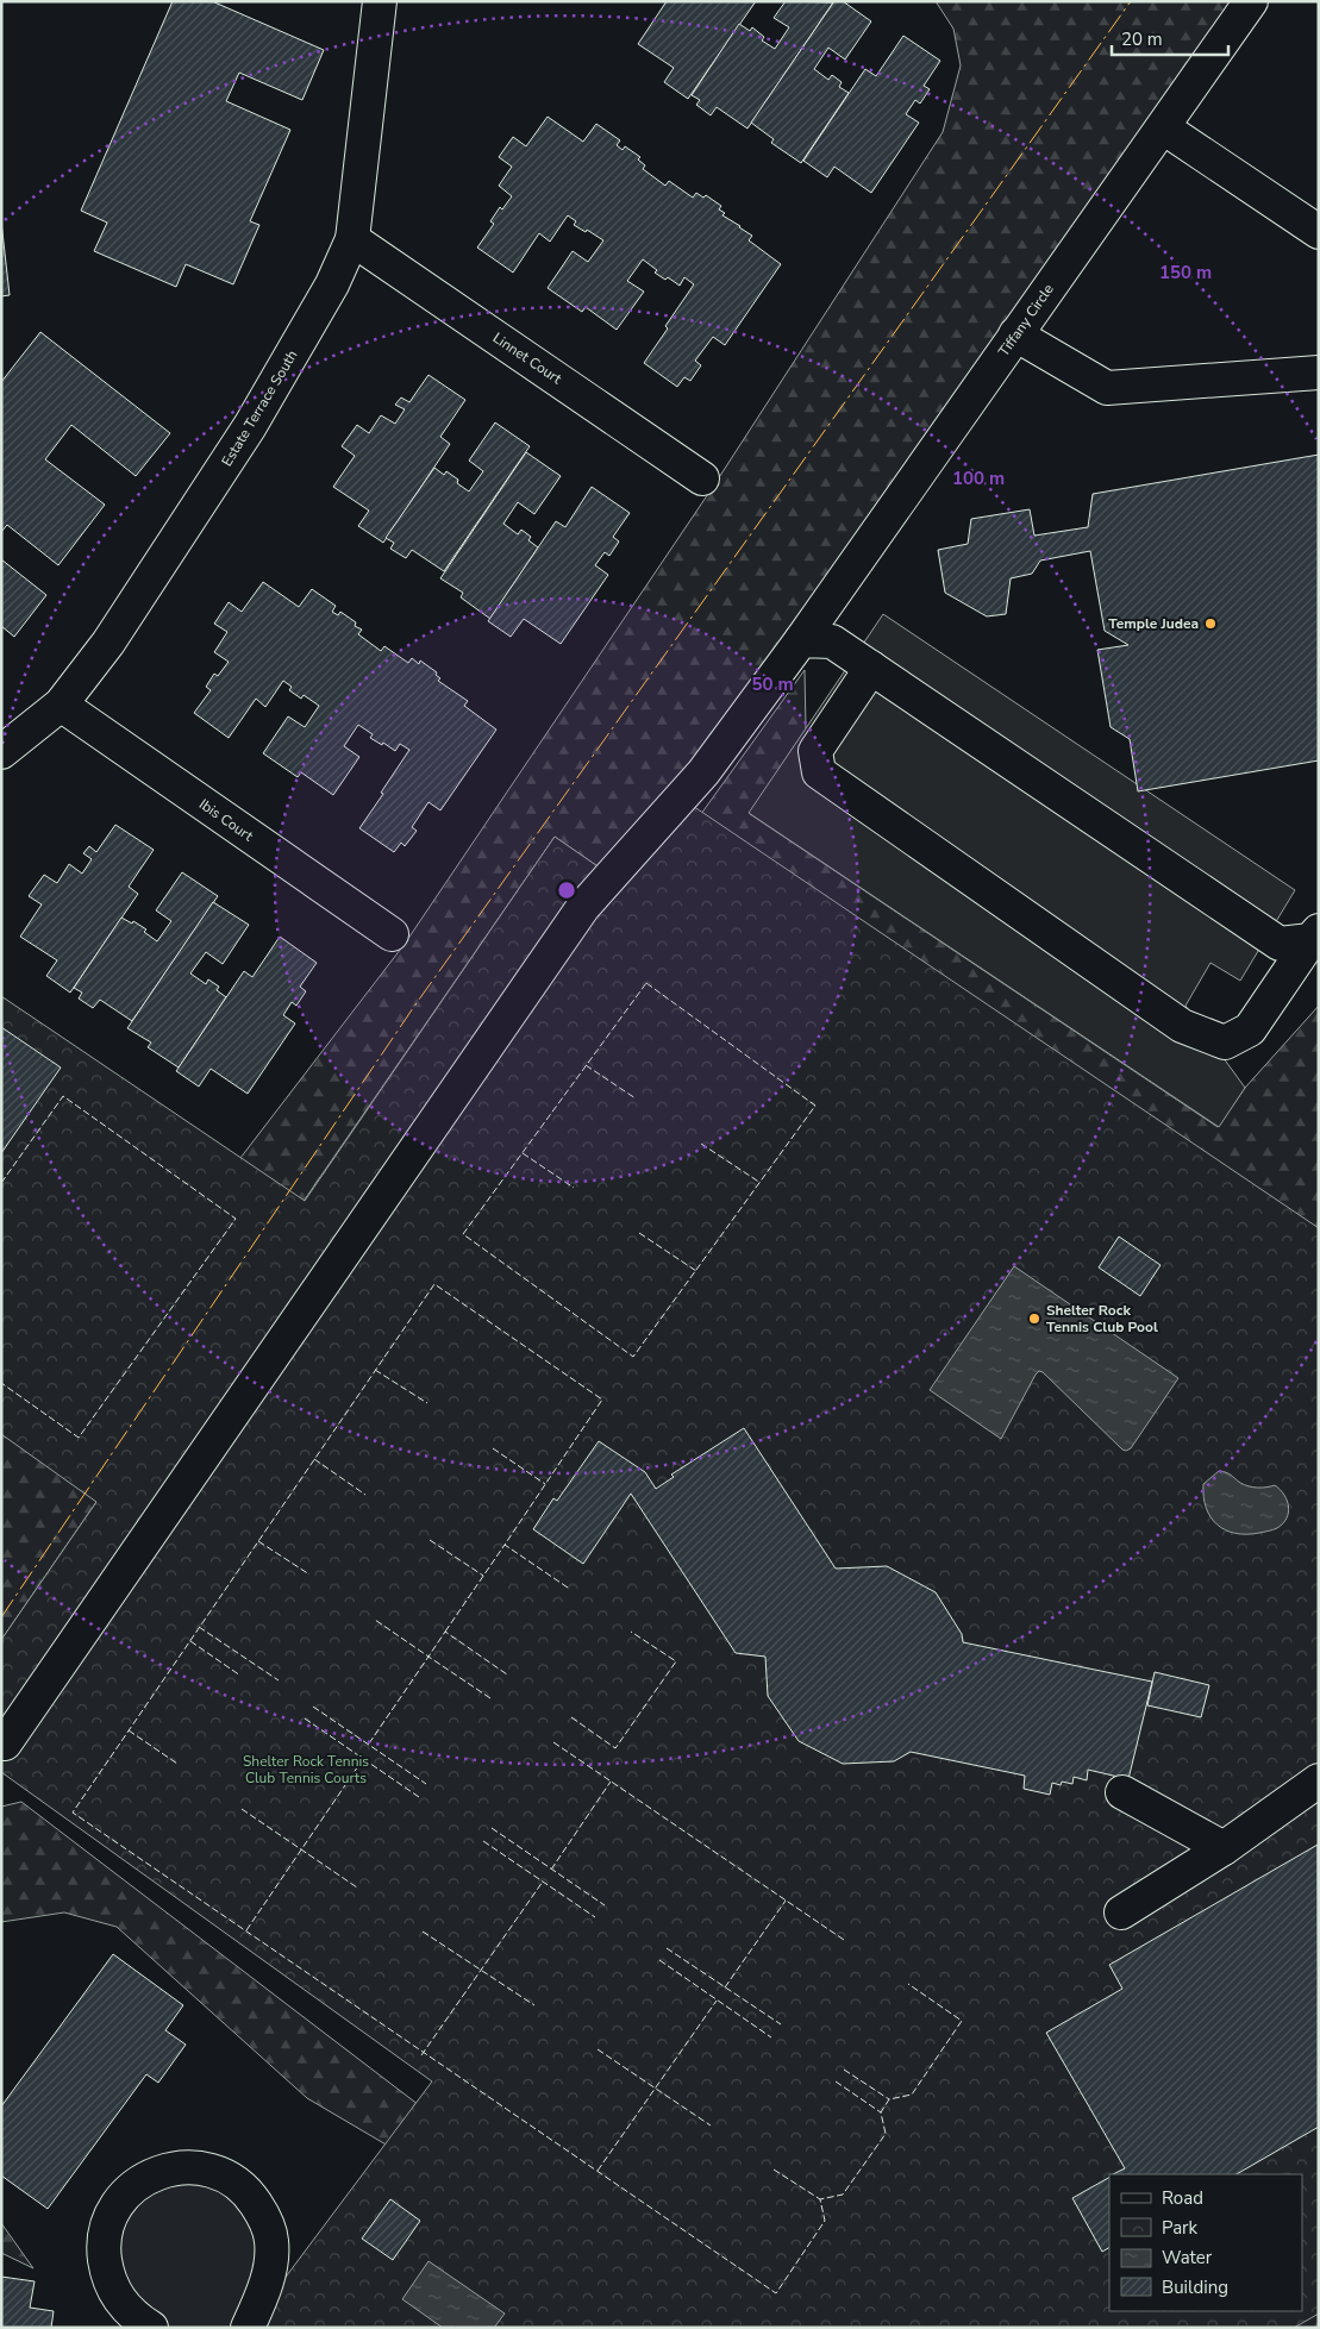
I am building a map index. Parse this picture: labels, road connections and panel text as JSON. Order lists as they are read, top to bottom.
{
  "streets": {
    "street": [
      "Tiffany Circle",
      "Linnet Court",
      "Estate Terrace South",
      "Ibis Court"
    ]
  },
  "crossings": [
    ["Linnet Court", "Estate Terrace South"],
    ["Estate Terrace South", "Ibis Court"]
  ],
  "parks": ["Shelter Rock Tennis Club Tennis Courts"],
  "places": ["Temple Judea", "Shelter Rock Tennis Club Pool"],
  "legend": [
    "Road",
    "Park",
    "Water",
    "Building"
  ],
  "scale_bar": "20 m",
  "rings": ["150 m", "100 m", "50 m"]
}
